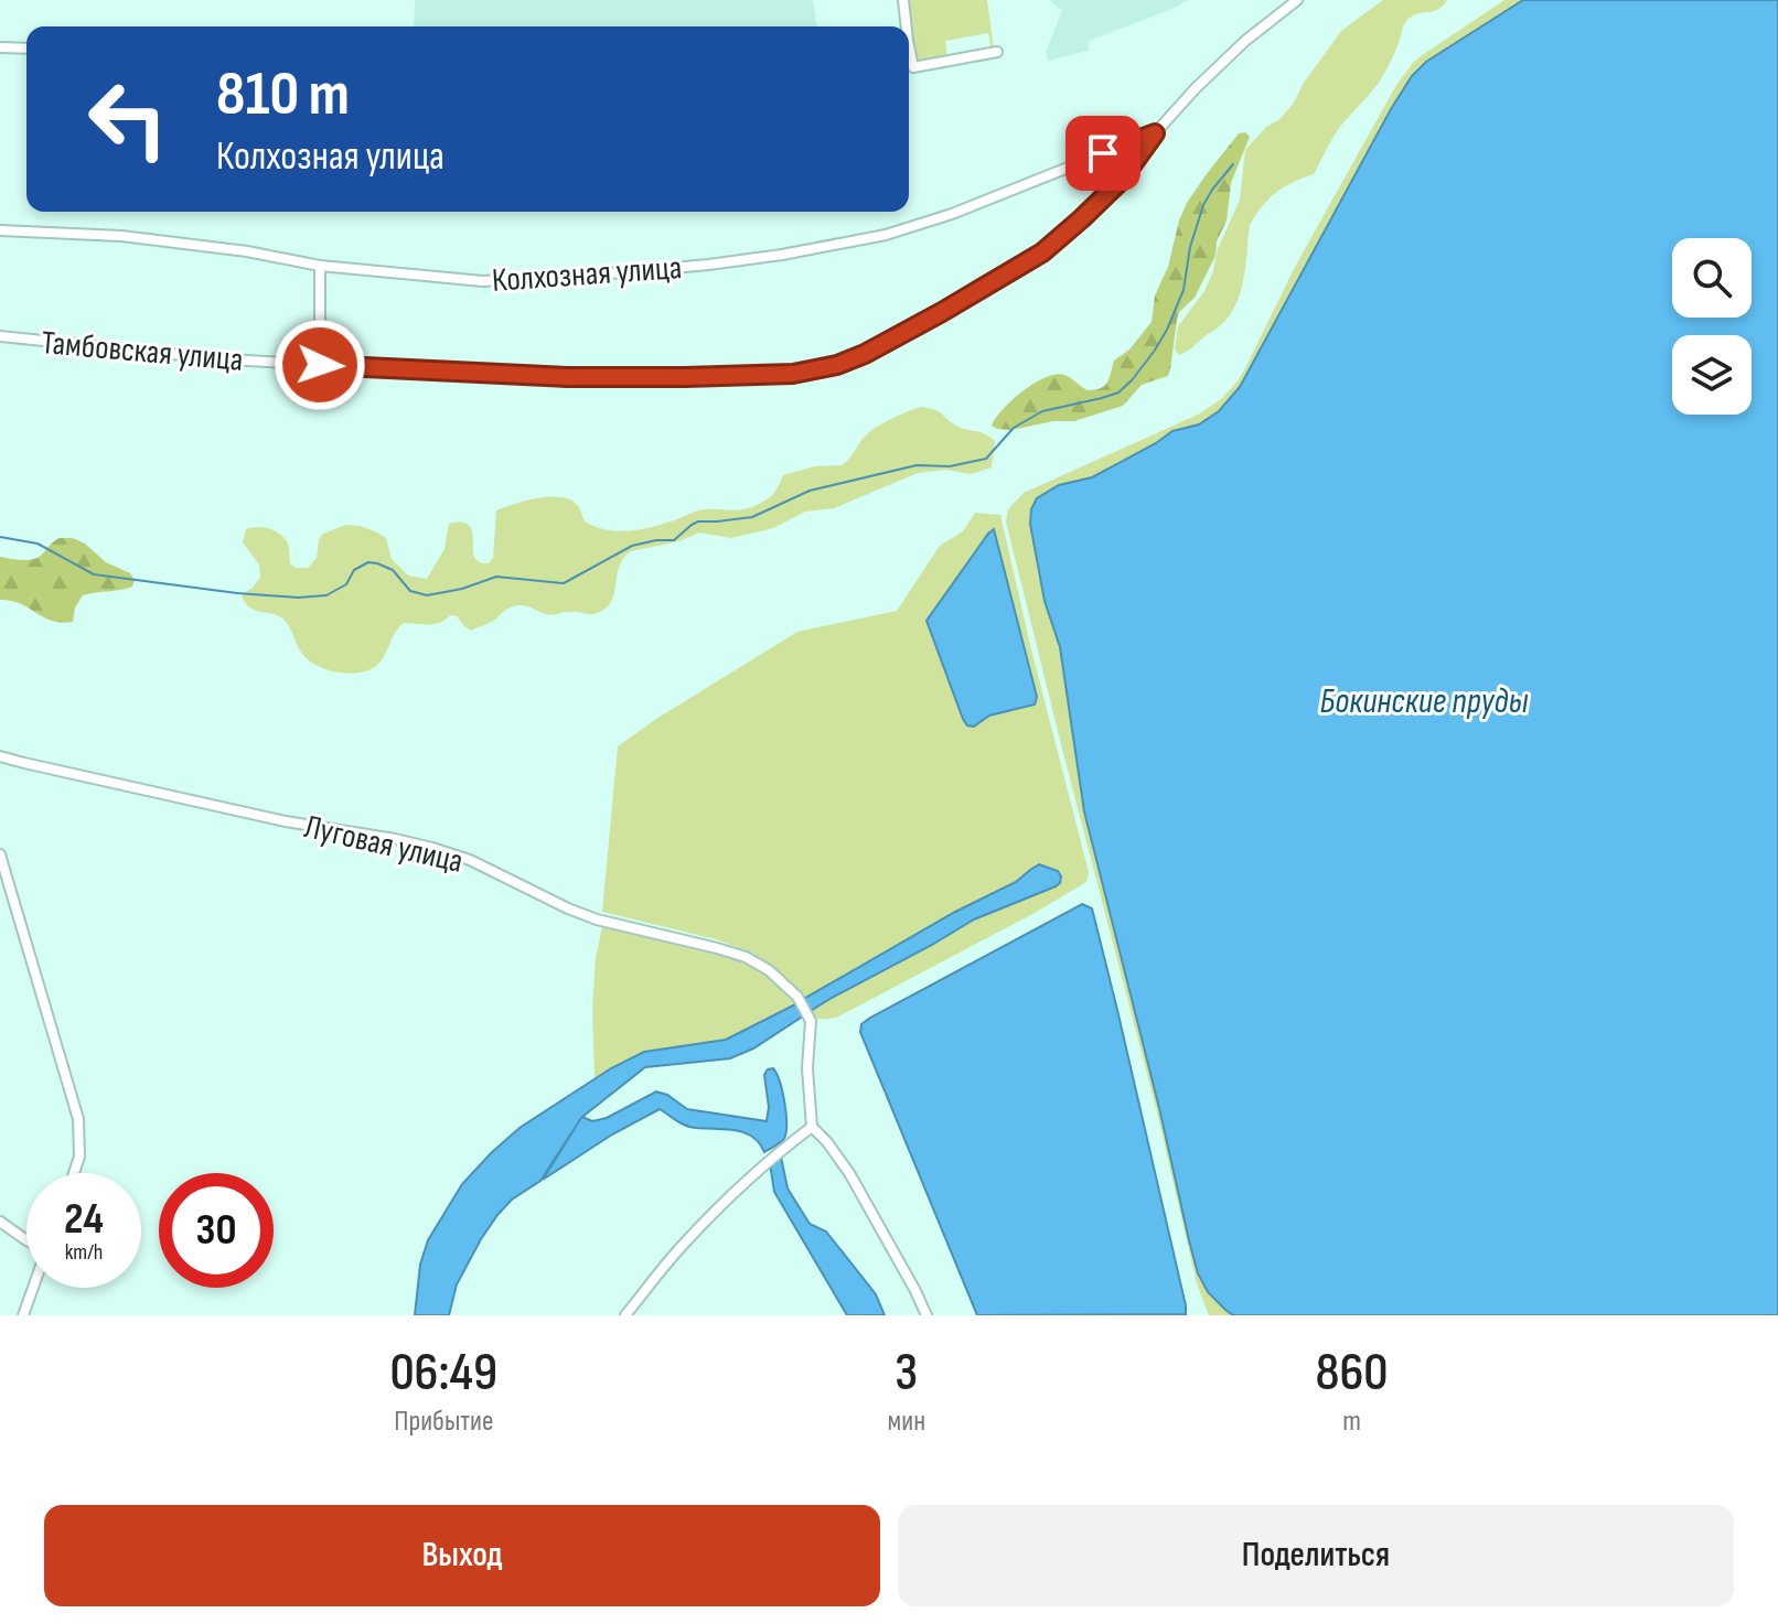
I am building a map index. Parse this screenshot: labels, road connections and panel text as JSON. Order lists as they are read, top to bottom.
{
  "streets": {
    "street": ["Колхозная улица", "Тамбовская улица", "Луговая улица"]
  },
  "crossings": [
    ["Колхозная улица", "Тамбовская улица"]
  ],
  "water": ["Бокинские пруды"],
  "page": {
    "turn": ["810 m", "Колхозная улица"],
    "speed": "24 km/h",
    "limit": "30",
    "eta": [
      "06:49",
      "Прибытие",
      "3",
      "мин",
      "860",
      "m"
    ],
    "buttons": ["Выход", "Поделиться"]
  }
}
